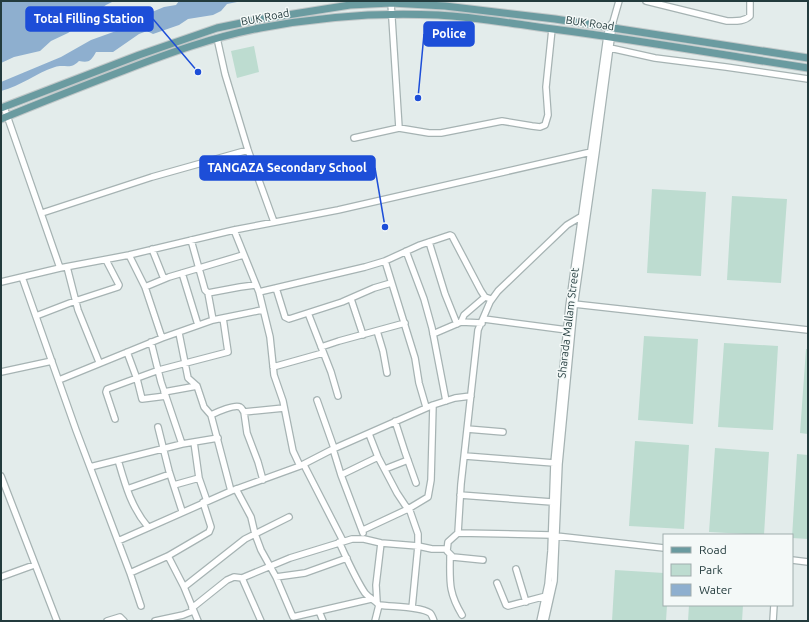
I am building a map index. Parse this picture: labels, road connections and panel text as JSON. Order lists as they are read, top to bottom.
{
  "streets": {
    "main road": ["BUK Road"],
    "street": ["Sharada Mallam Street"]
  },
  "crossings": [
    ["BUK Road", "Sharada Mallam Street"]
  ],
  "places": ["Total Filling Station", "Police", "TANGAZA Secondary School"],
  "legend": ["Road", "Park", "Water"]
}
